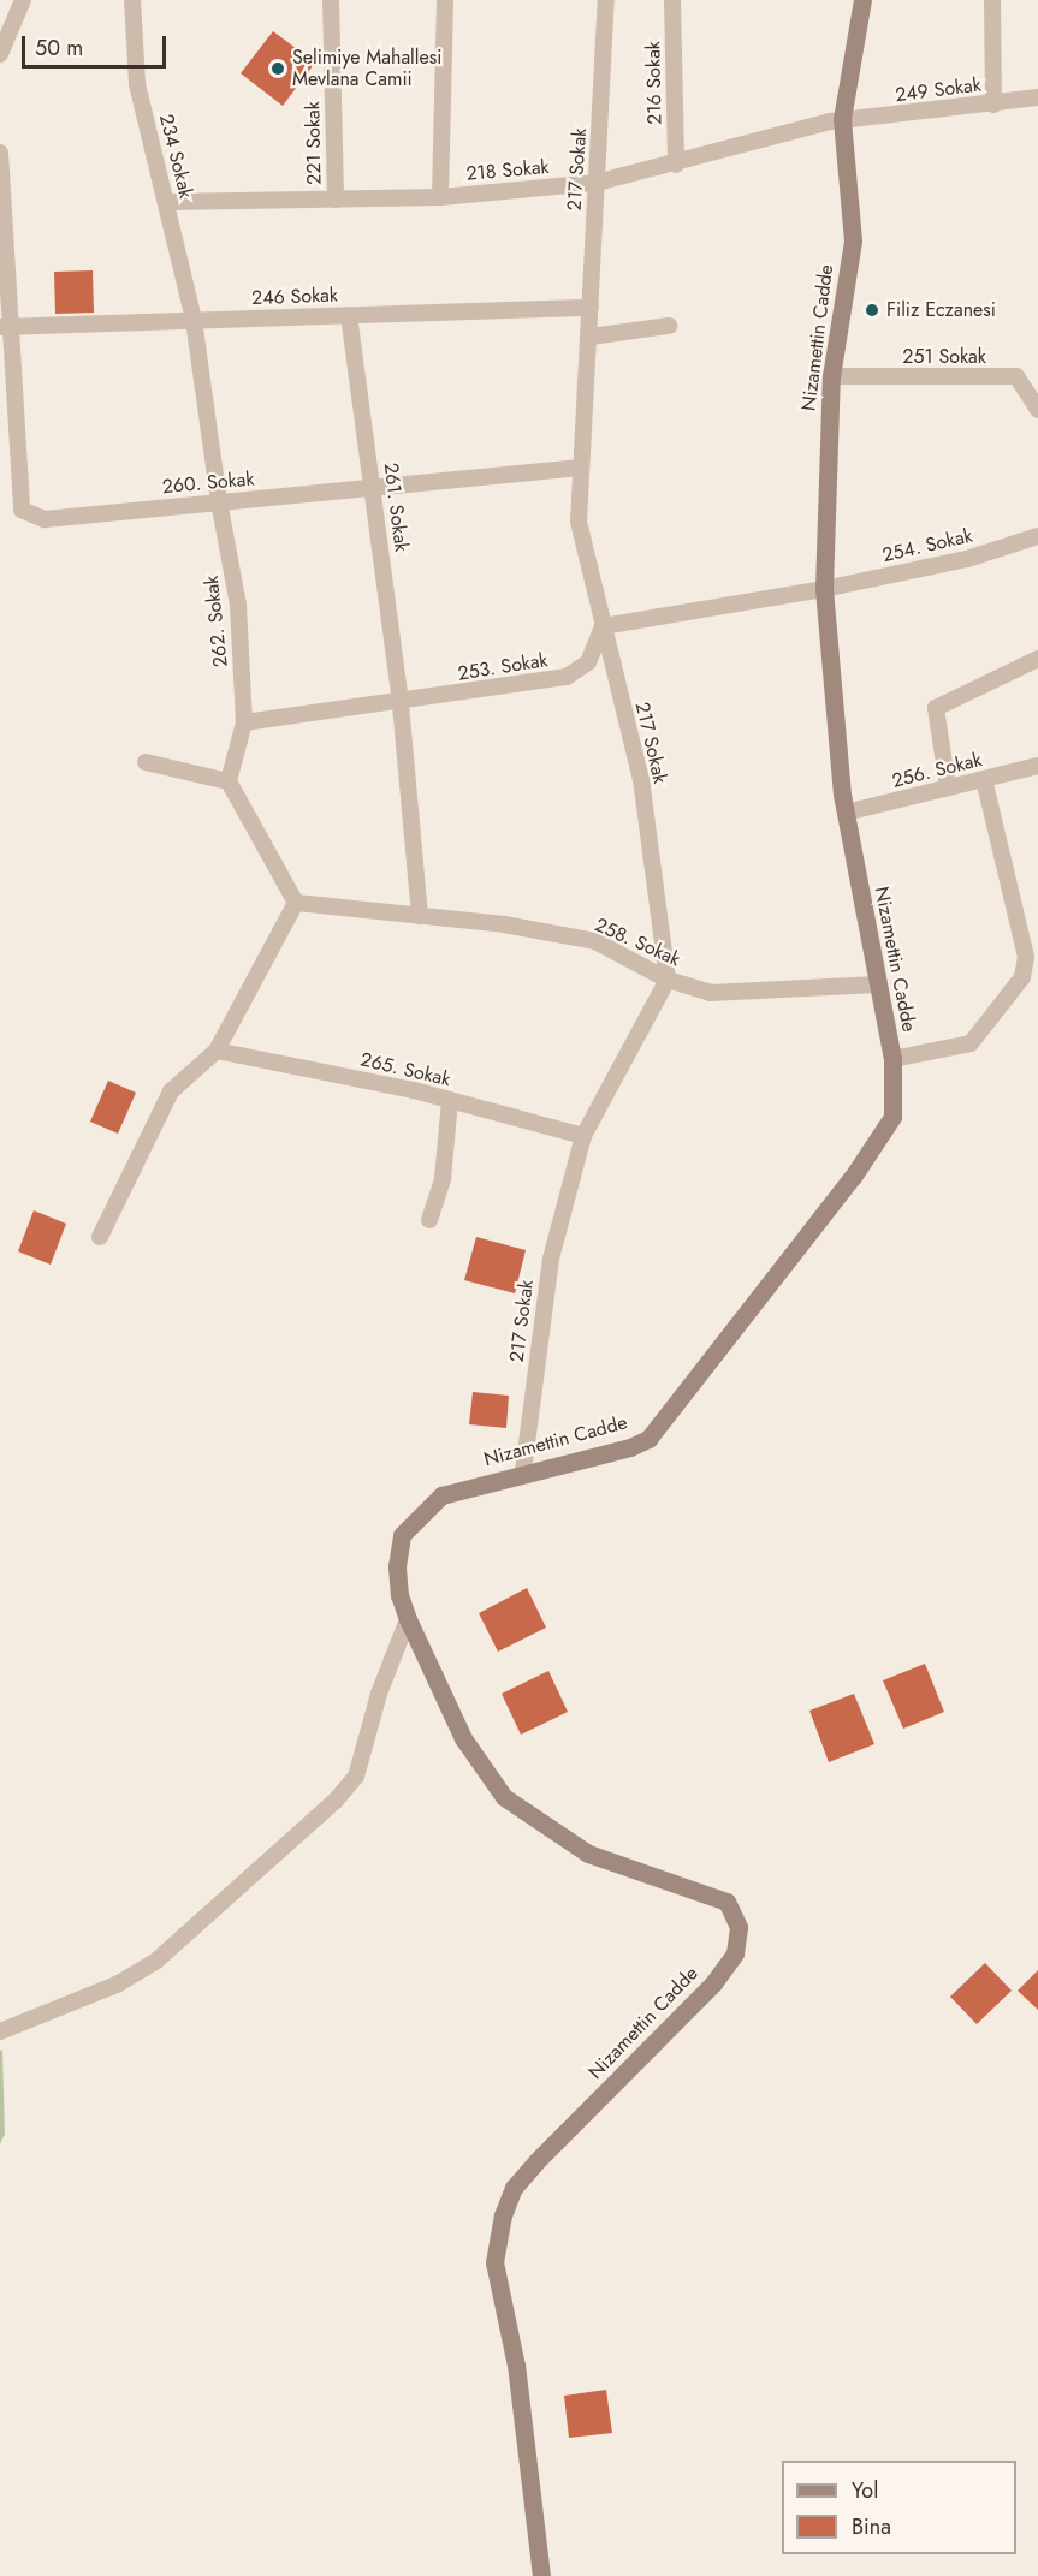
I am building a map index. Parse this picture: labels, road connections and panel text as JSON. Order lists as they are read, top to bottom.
{
  "streets": {
    "street": [
      "216 Sokak",
      "249 Sokak",
      "221 Sokak",
      "234 Sokak",
      "217 Sokak",
      "218 Sokak",
      "246 Sokak",
      "Nizamettin Cadde",
      "251 Sokak",
      "260. Sokak",
      "261. Sokak",
      "254. Sokak",
      "262. Sokak",
      "253. Sokak",
      "256. Sokak",
      "258. Sokak",
      "265. Sokak"
    ]
  },
  "crossings": [
    ["216 Sokak", "218 Sokak"],
    ["249 Sokak", "218 Sokak"],
    ["249 Sokak", "Nizamettin Cadde"],
    ["221 Sokak", "218 Sokak"],
    ["234 Sokak", "218 Sokak"],
    ["234 Sokak", "246 Sokak"],
    ["234 Sokak", "262. Sokak"],
    ["217 Sokak", "218 Sokak"],
    ["217 Sokak", "246 Sokak"],
    ["217 Sokak", "Nizamettin Cadde"],
    ["217 Sokak", "260. Sokak"],
    ["217 Sokak", "253. Sokak"],
    ["217 Sokak", "258. Sokak"],
    ["217 Sokak", "265. Sokak"],
    ["218 Sokak", "Nizamettin Cadde"],
    ["246 Sokak", "260. Sokak"],
    ["246 Sokak", "261. Sokak"],
    ["246 Sokak", "262. Sokak"],
    ["Nizamettin Cadde", "251 Sokak"],
    ["Nizamettin Cadde", "254. Sokak"],
    ["Nizamettin Cadde", "256. Sokak"],
    ["Nizamettin Cadde", "258. Sokak"],
    ["260. Sokak", "261. Sokak"],
    ["260. Sokak", "262. Sokak"],
    ["261. Sokak", "253. Sokak"],
    ["261. Sokak", "258. Sokak"],
    ["262. Sokak", "253. Sokak"]
  ],
  "places": ["Selimiye Mahallesi Mevlana Camii", "Filiz Eczanesi"],
  "legend": ["Yol", "Bina"],
  "scale_bar": "50 m"
}
